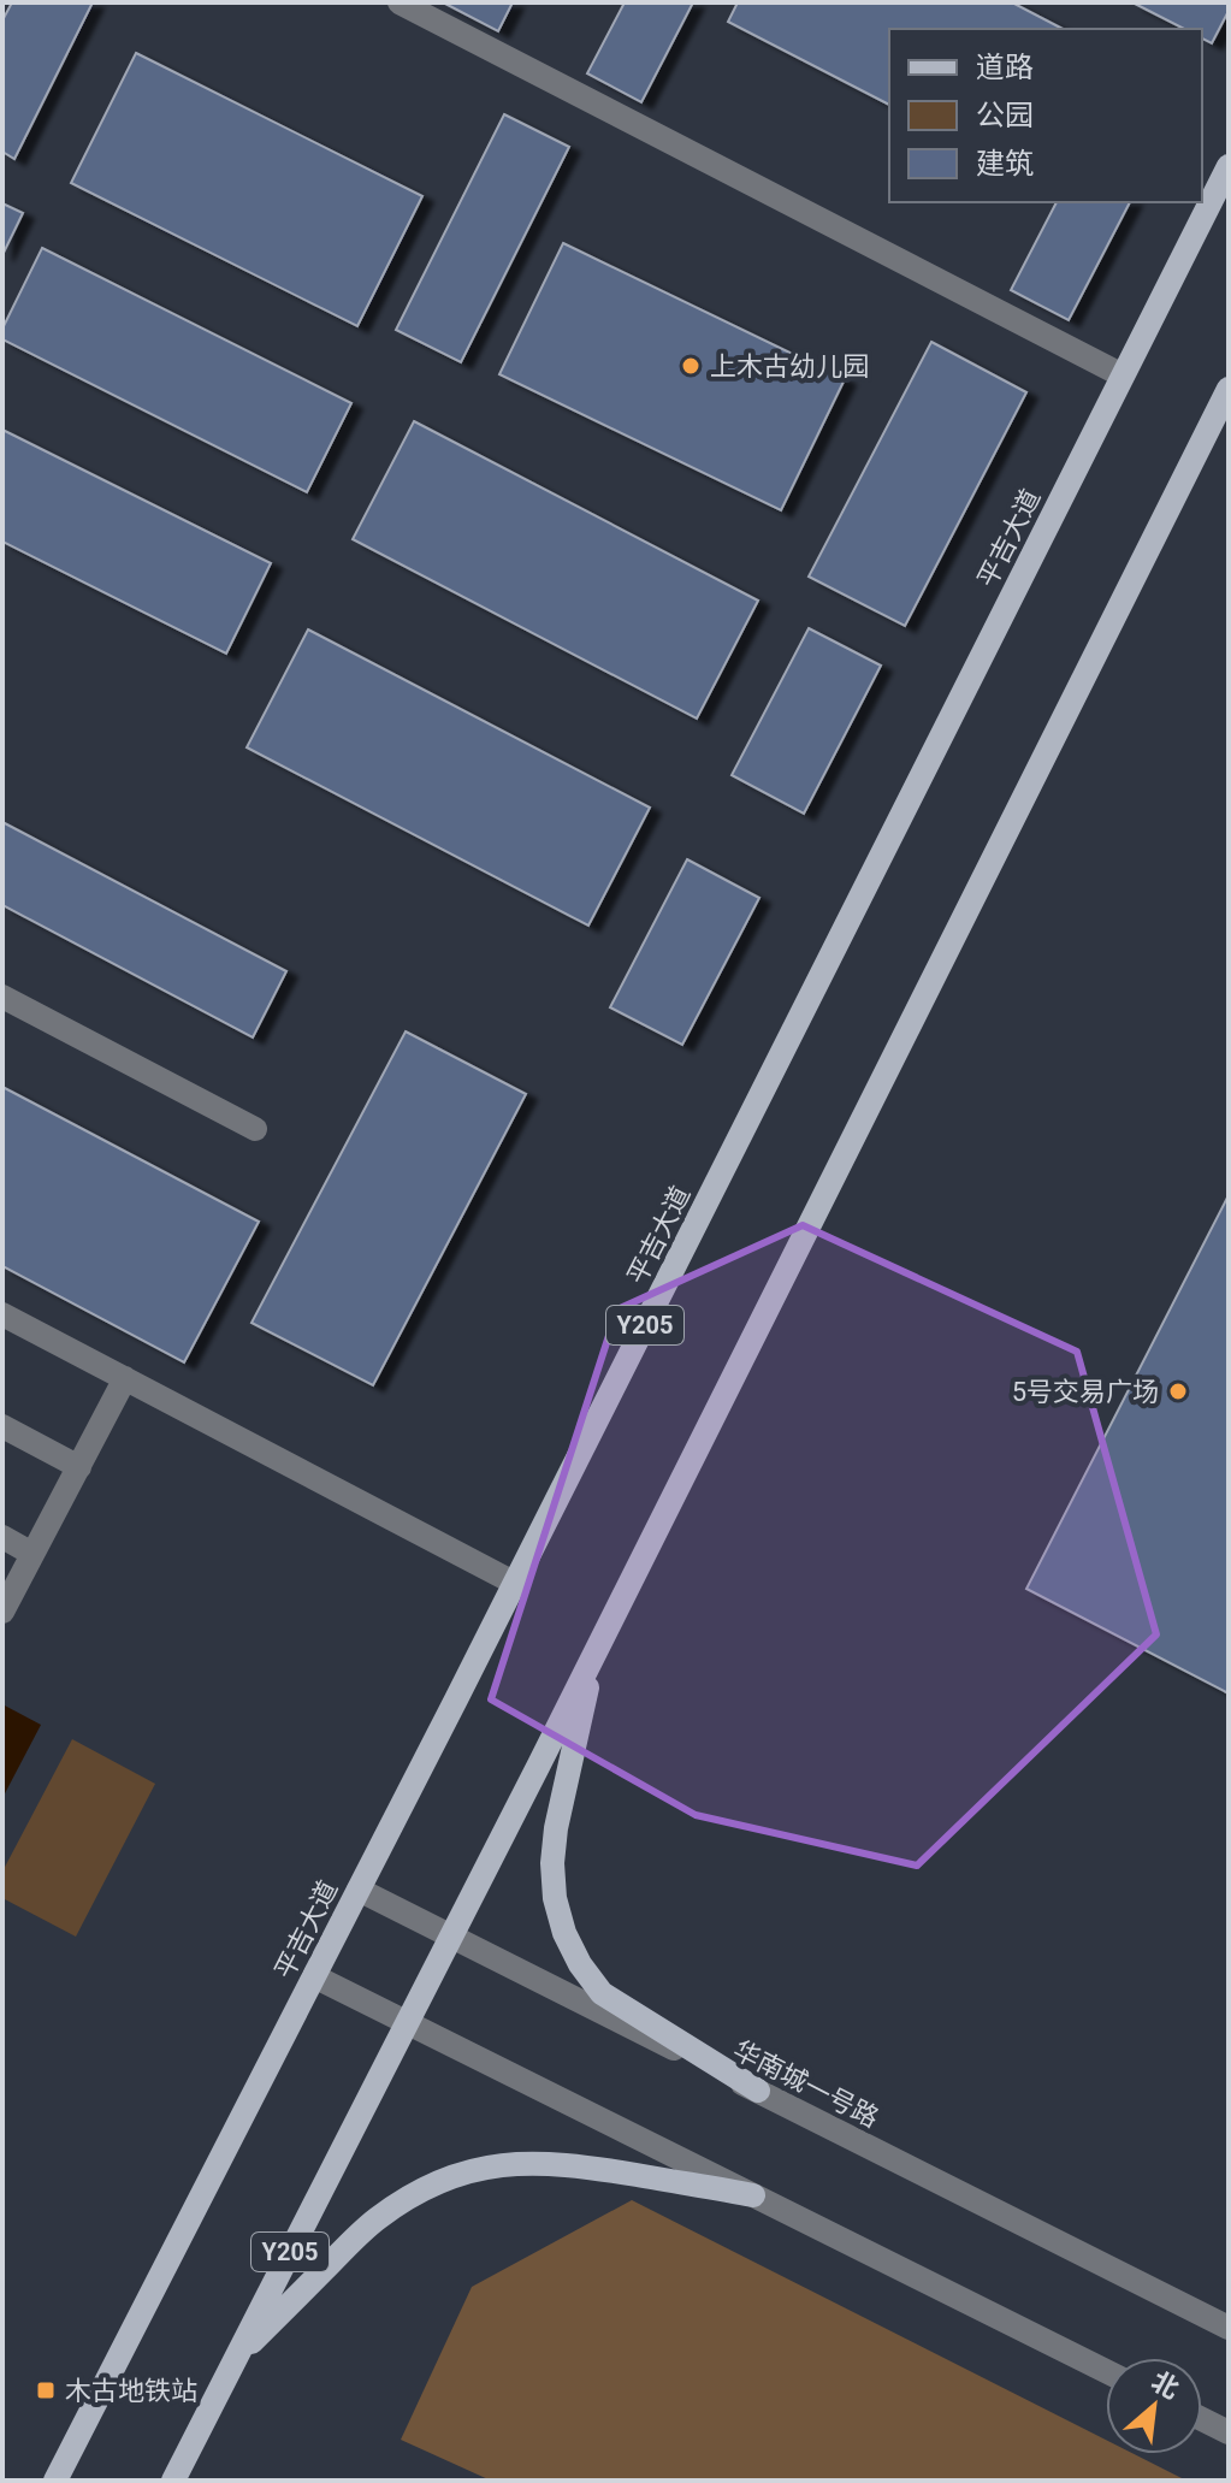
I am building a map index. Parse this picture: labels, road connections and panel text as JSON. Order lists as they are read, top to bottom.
{
  "streets": {
    "main road": ["平吉大道", "Y205"],
    "street": ["华南城一号路"]
  },
  "crossings": [
    ["平吉大道", "华南城一号路"],
    ["Y205", "华南城一号路"]
  ],
  "places": {
    "other": ["上木古幼儿园", "5号交易广场"],
    "transit": ["木古地铁站"]
  },
  "legend": ["道路", "公园", "建筑"],
  "north": "top right"
}
